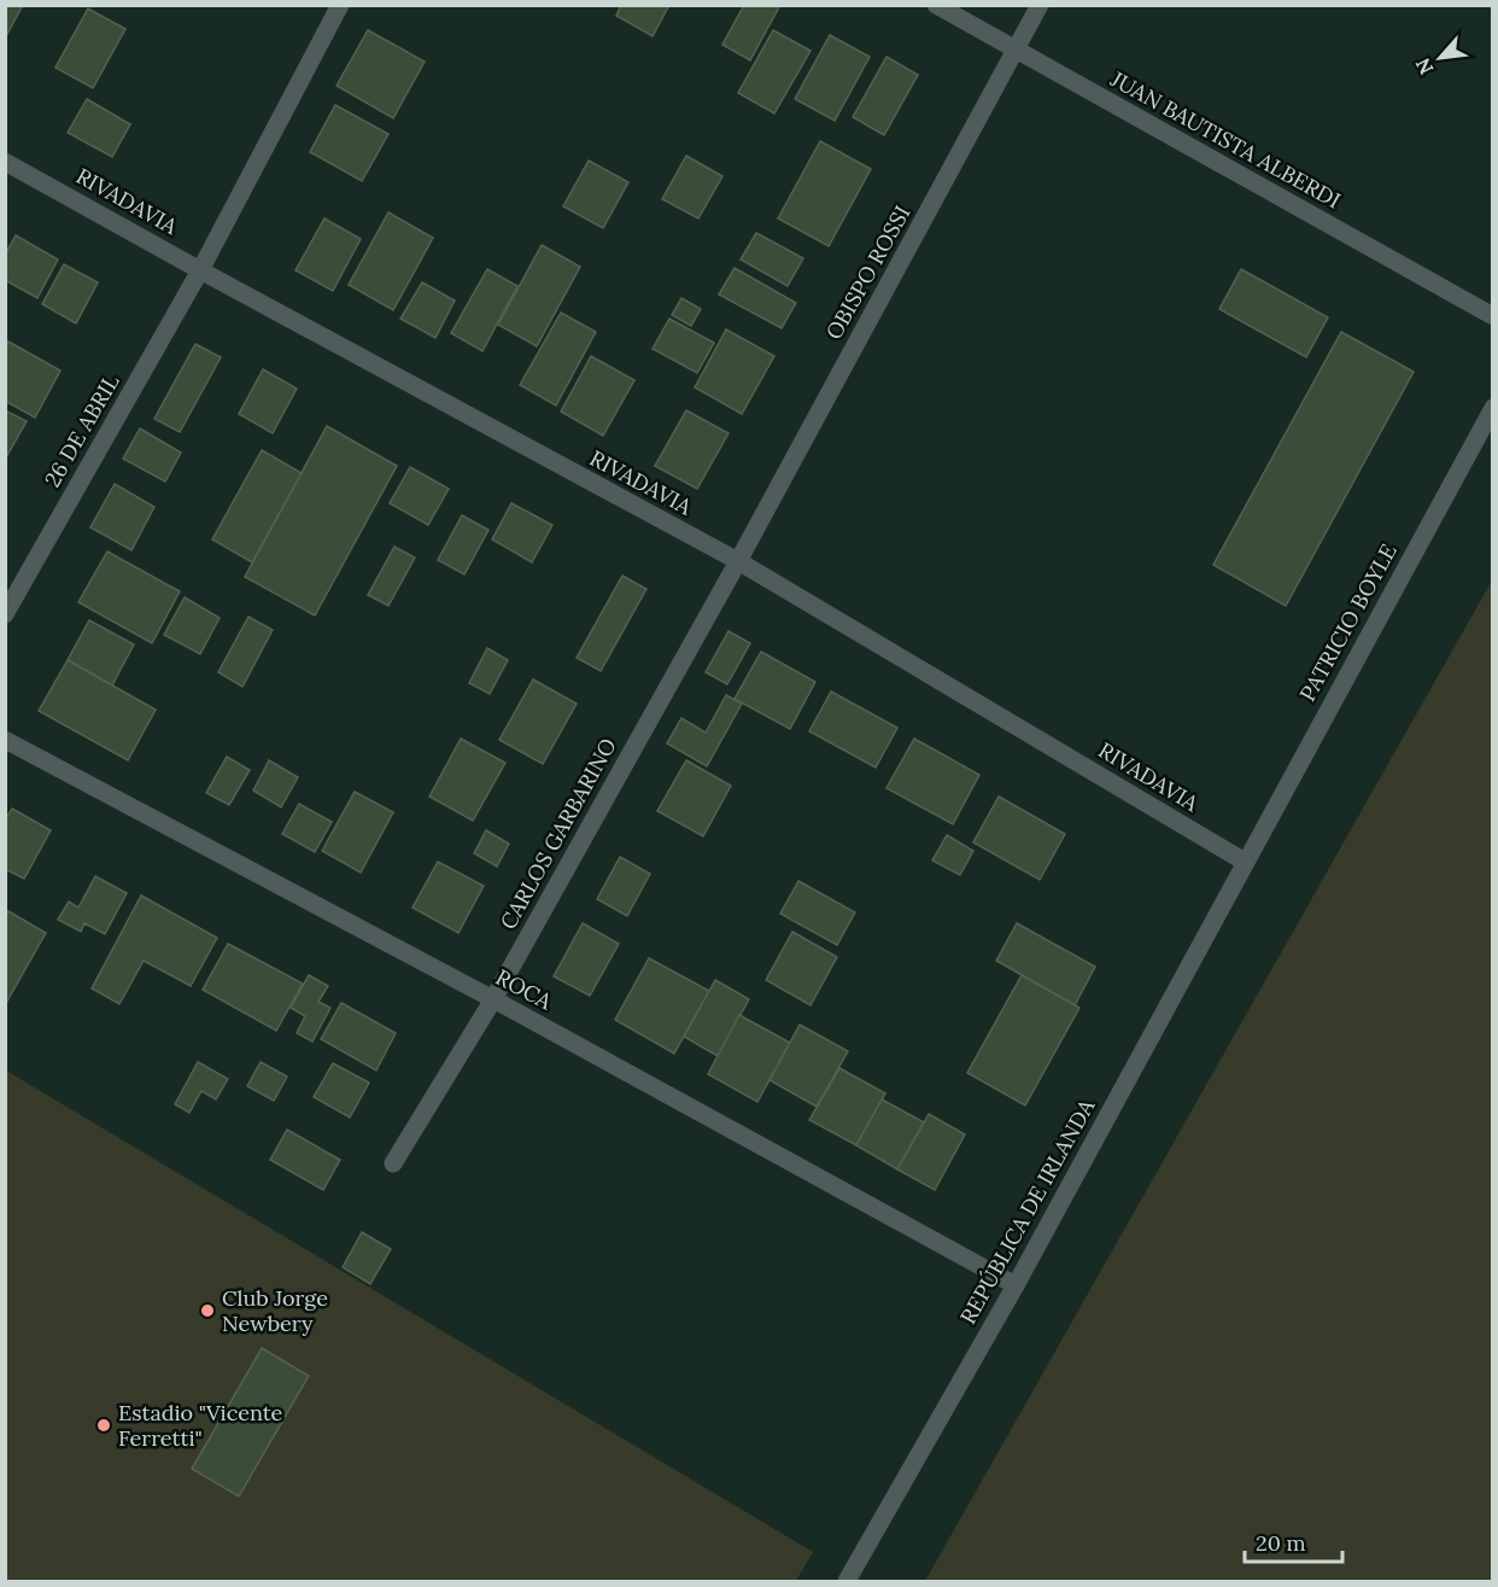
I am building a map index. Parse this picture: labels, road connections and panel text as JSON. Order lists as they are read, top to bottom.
{
  "streets": {
    "street": [
      "JUAN BAUTISTA ALBERDI",
      "RIVADAVIA",
      "OBISPO ROSSI",
      "26 DE ABRIL",
      "PATRICIO BOYLE",
      "CARLOS GARBARINO",
      "ROCA",
      "REPÚBLICA DE IRLANDA"
    ]
  },
  "crossings": [
    ["JUAN BAUTISTA ALBERDI", "OBISPO ROSSI"],
    ["RIVADAVIA", "OBISPO ROSSI"],
    ["RIVADAVIA", "26 DE ABRIL"],
    ["RIVADAVIA", "PATRICIO BOYLE"],
    ["RIVADAVIA", "CARLOS GARBARINO"],
    ["RIVADAVIA", "REPÚBLICA DE IRLANDA"],
    ["OBISPO ROSSI", "CARLOS GARBARINO"],
    ["PATRICIO BOYLE", "REPÚBLICA DE IRLANDA"],
    ["CARLOS GARBARINO", "ROCA"],
    ["ROCA", "REPÚBLICA DE IRLANDA"]
  ],
  "places": ["Club Jorge Newbery", "Estadio \"Vicente Ferretti\""],
  "scale_bar": "20 m",
  "north": "bottom left"
}
